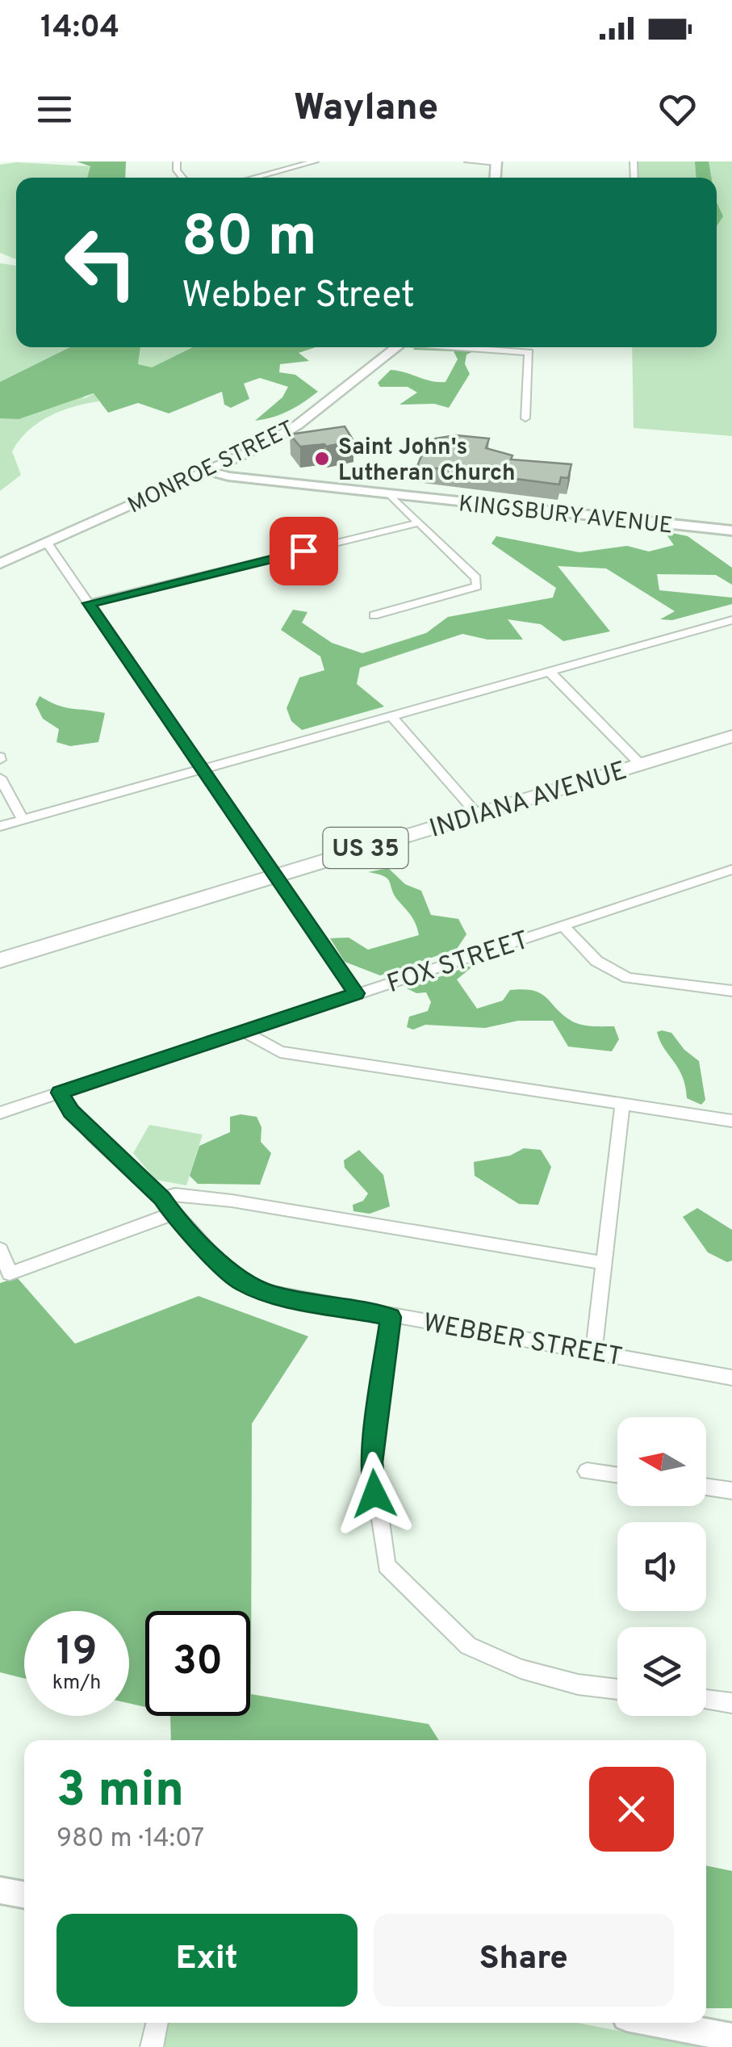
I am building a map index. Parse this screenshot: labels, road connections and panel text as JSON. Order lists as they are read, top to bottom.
{
  "streets": {
    "main road": ["MONROE STREET", "INDIANA AVENUE", "US 35"],
    "street": ["KINGSBURY AVENUE", "FOX STREET", "WEBBER STREET"]
  },
  "crossings": [
    ["MONROE STREET", "KINGSBURY AVENUE"],
    ["FOX STREET", "WEBBER STREET"]
  ],
  "places": ["Saint John's Lutheran Church"],
  "north": "left",
  "page": {
    "status": "14:04",
    "header": "Waylane",
    "turn": ["80 m", "Webber Street"],
    "speed": "19 km/h",
    "limit": "30",
    "heading": ["3 min", "980 m · 14:07"],
    "buttons": ["Exit", "Share"]
  }
}
